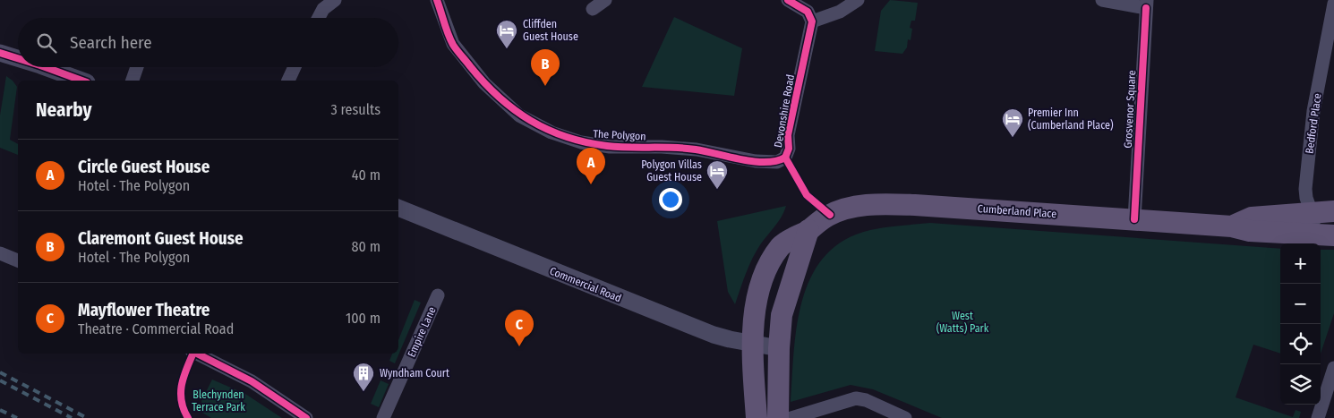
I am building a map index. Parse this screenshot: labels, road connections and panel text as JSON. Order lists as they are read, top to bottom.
{
  "streets": {
    "main road": ["Cumberland Place"],
    "street": [
      "Grosvenor Square",
      "Devonshire Road",
      "Bedford Place",
      "The Polygon",
      "Commercial Road",
      "Empire Lane"
    ]
  },
  "crossings": [
    ["Grosvenor Square", "Cumberland Place"],
    ["Devonshire Road", "The Polygon"],
    ["Bedford Place", "Cumberland Place"],
    ["Cumberland Place", "Commercial Road"]
  ],
  "parks": ["West (Watts) Park", "Blechynden Terrace Park"],
  "places": {
    "hotel": ["Cliffden Guest House", "Premier Inn (Cumberland Place)", "Polygon Villas Guest House"],
    "building": ["Wyndham Court"]
  },
  "page": {
    "search": "Search here",
    "pins": ["B", "A", "C"],
    "heading": ["Nearby", "3 results"],
    "list": [
      {
        "mark": "A",
        "name": "Circle Guest House",
        "note": "Hotel · The Polygon",
        "value": "40 m"
      },
      {
        "mark": "B",
        "name": "Claremont Guest House",
        "note": "Hotel · The Polygon",
        "value": "80 m"
      },
      {
        "mark": "C",
        "name": "Mayflower Theatre",
        "note": "Theatre · Commercial Road",
        "value": "100 m"
      }
    ],
    "map_buttons": ["+", "−"]
  }
}
